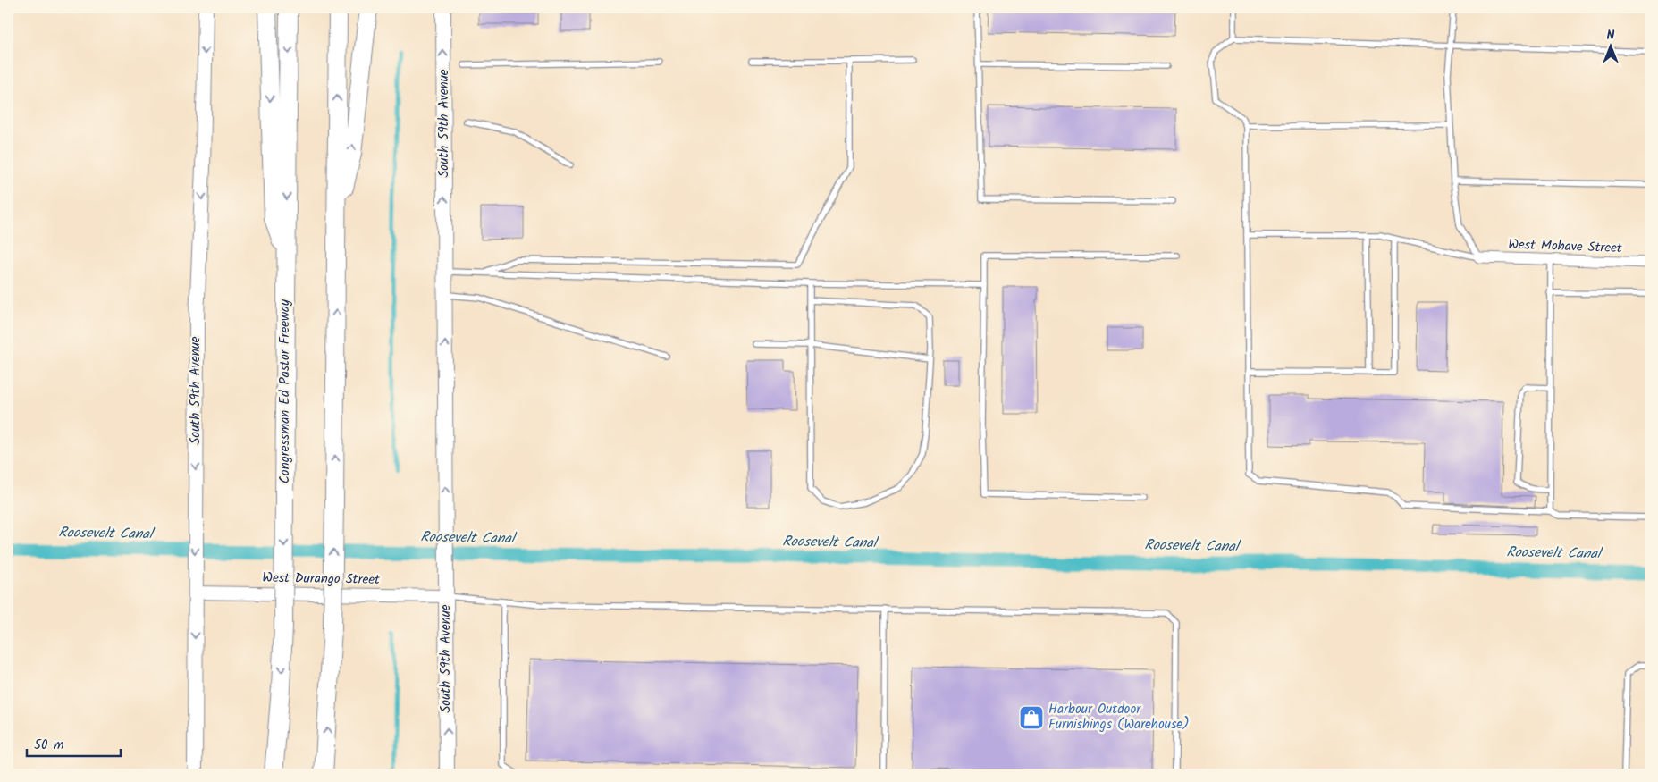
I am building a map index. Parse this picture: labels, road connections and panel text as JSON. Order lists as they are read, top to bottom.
{
  "streets": {
    "highway": ["Congressman Ed Pastor Freeway"],
    "main road": ["South 59th Avenue"],
    "street": ["West Mohave Street", "West Durango Street"]
  },
  "crossings": [
    ["South 59th Avenue", "West Durango Street"]
  ],
  "water": ["Roosevelt Canal"],
  "places": {
    "shop": ["Harbour Outdoor Furnishings (Warehouse)"]
  },
  "scale_bar": "50 m",
  "north": "top"
}
